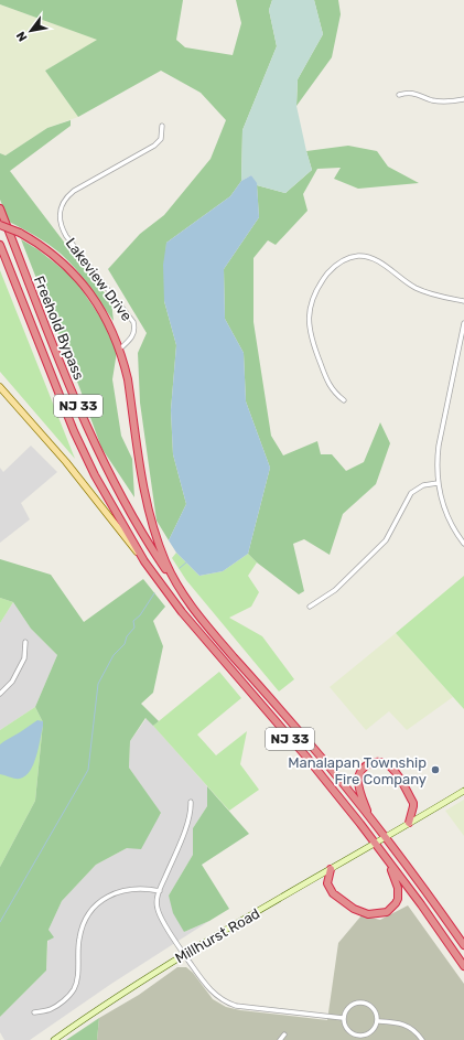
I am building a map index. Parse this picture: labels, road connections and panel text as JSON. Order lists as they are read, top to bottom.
{
  "streets": {
    "highway": ["Freehold Bypass", "NJ 33"],
    "street": ["Lakeview Drive", "Millhurst Road"]
  },
  "crossings": [
    ["Freehold Bypass", "NJ 33"],
    ["NJ 33", "Millhurst Road"]
  ],
  "places": ["Manalapan Township Fire Company"],
  "north": "bottom left"
}
